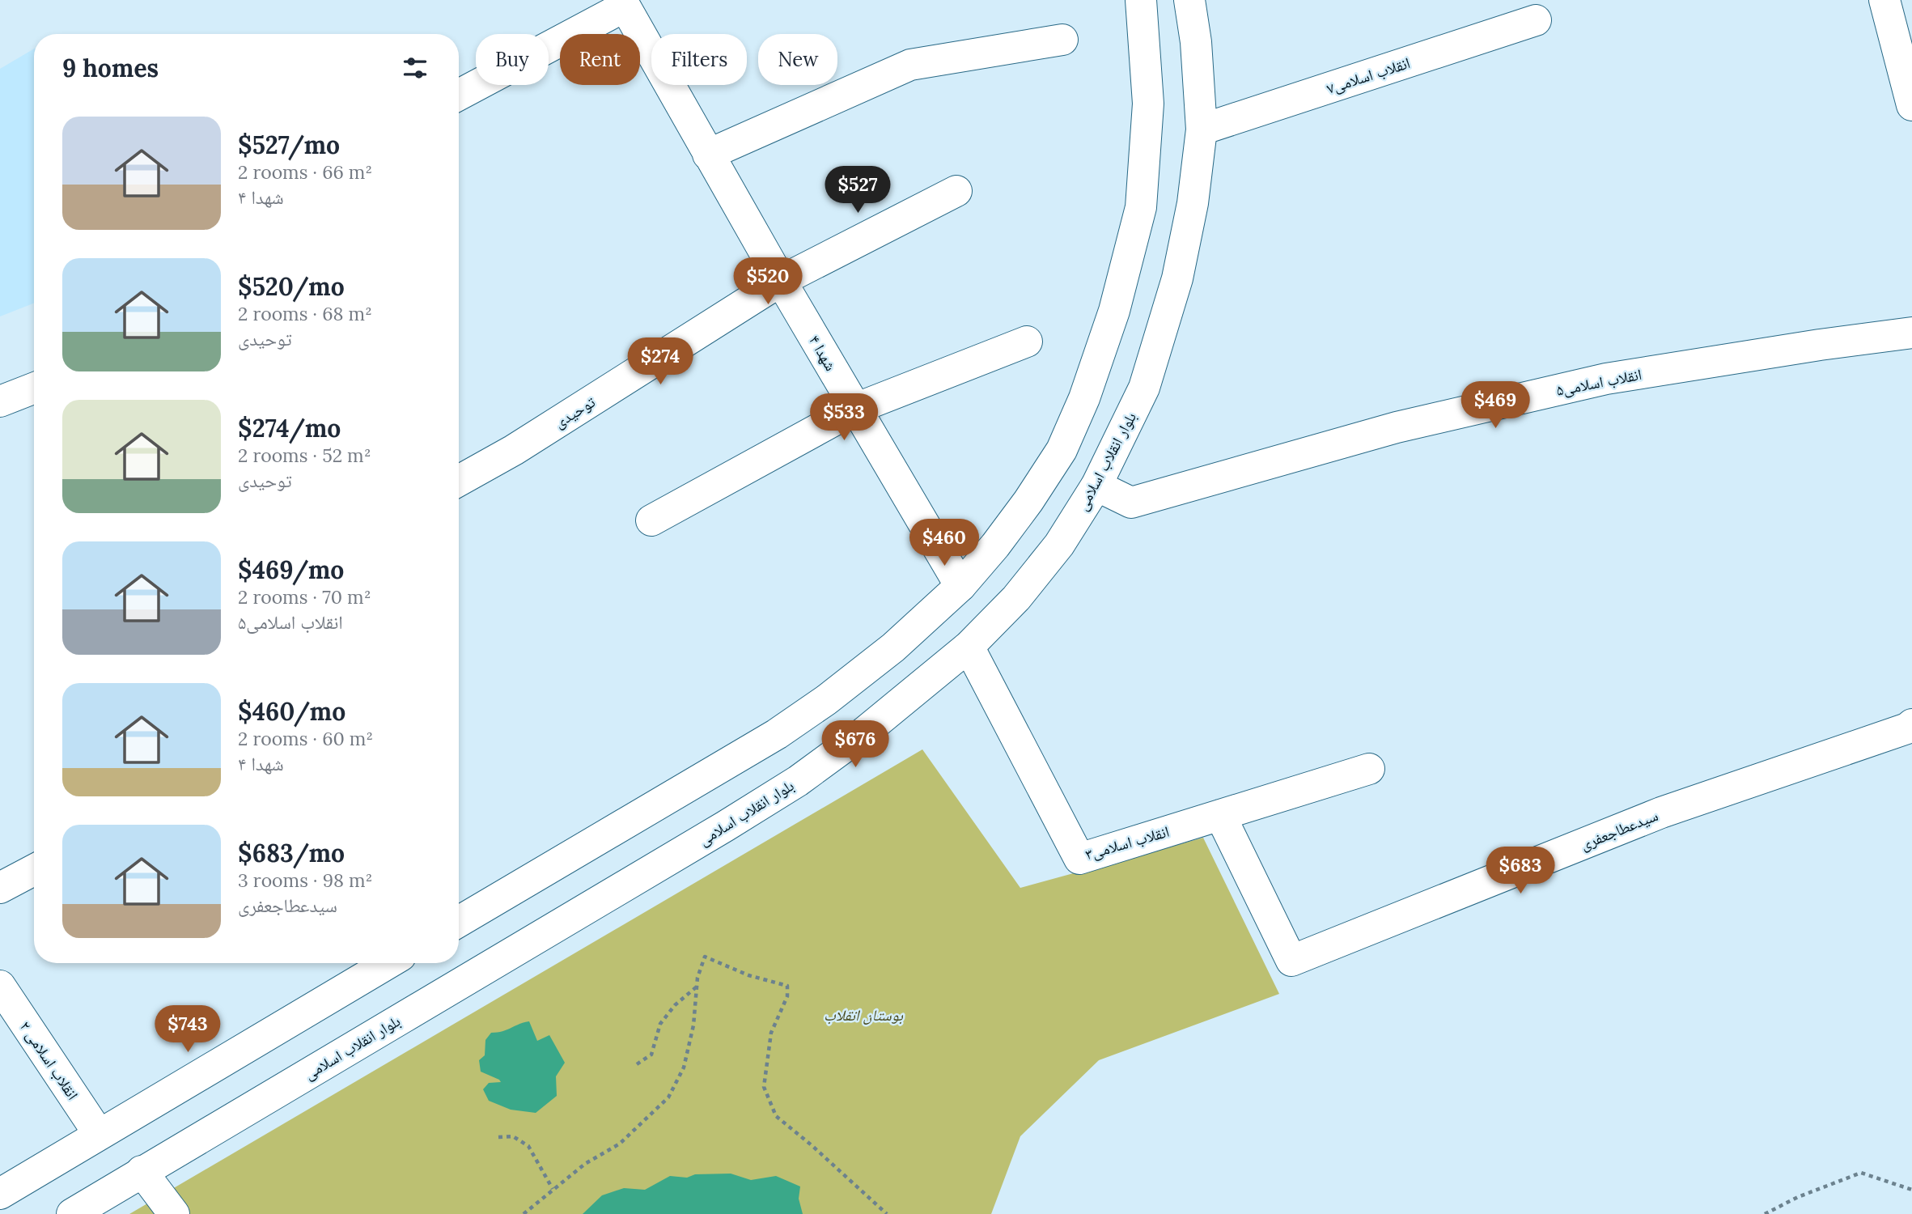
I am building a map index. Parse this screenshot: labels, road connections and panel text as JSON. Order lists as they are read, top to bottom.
{
  "streets": {
    "street": [
      "انقلاب اسلامی۷",
      "شهدا ۴",
      "انقلاب اسلامی۵",
      "توحیدی",
      "بلوار انقلاب اسلامی",
      "سیدعطاجعفری",
      "انقلاب اسلامی۳",
      "انقلاب اسلامی ۲"
    ]
  },
  "crossings": [
    ["انقلاب اسلامی۷", "بلوار انقلاب اسلامی"],
    ["شهدا ۴", "توحیدی"],
    ["انقلاب اسلامی۵", "بلوار انقلاب اسلامی"],
    ["بلوار انقلاب اسلامی", "انقلاب اسلامی۳"],
    ["سیدعطاجعفری", "انقلاب اسلامی۳"]
  ],
  "parks": ["بوستان انقلاب"],
  "page": {
    "chip": [
      "Buy",
      "Rent",
      "Filters",
      "New"
    ],
    "heading": "9 homes",
    "list": [
      {
        "name": "$527/mo",
        "note": "2 rooms · 66 m² · شهدا ۴"
      },
      {
        "name": "$520/mo",
        "note": "2 rooms · 68 m² · توحیدی"
      },
      {
        "name": "$274/mo",
        "note": "2 rooms · 52 m² · توحیدی"
      },
      {
        "name": "$469/mo",
        "note": "2 rooms · 70 m² · انقلاب اسلامی۵"
      },
      {
        "name": "$460/mo",
        "note": "2 rooms · 60 m² · شهدا ۴"
      },
      {
        "name": "$683/mo",
        "note": "3 rooms · 98 m² · سیدعطاجعفری"
      }
    ],
    "price": [
      "$527",
      "$520",
      "$274",
      "$469",
      "$533",
      "$460",
      "$676",
      "$683",
      "$743"
    ]
  }
}
